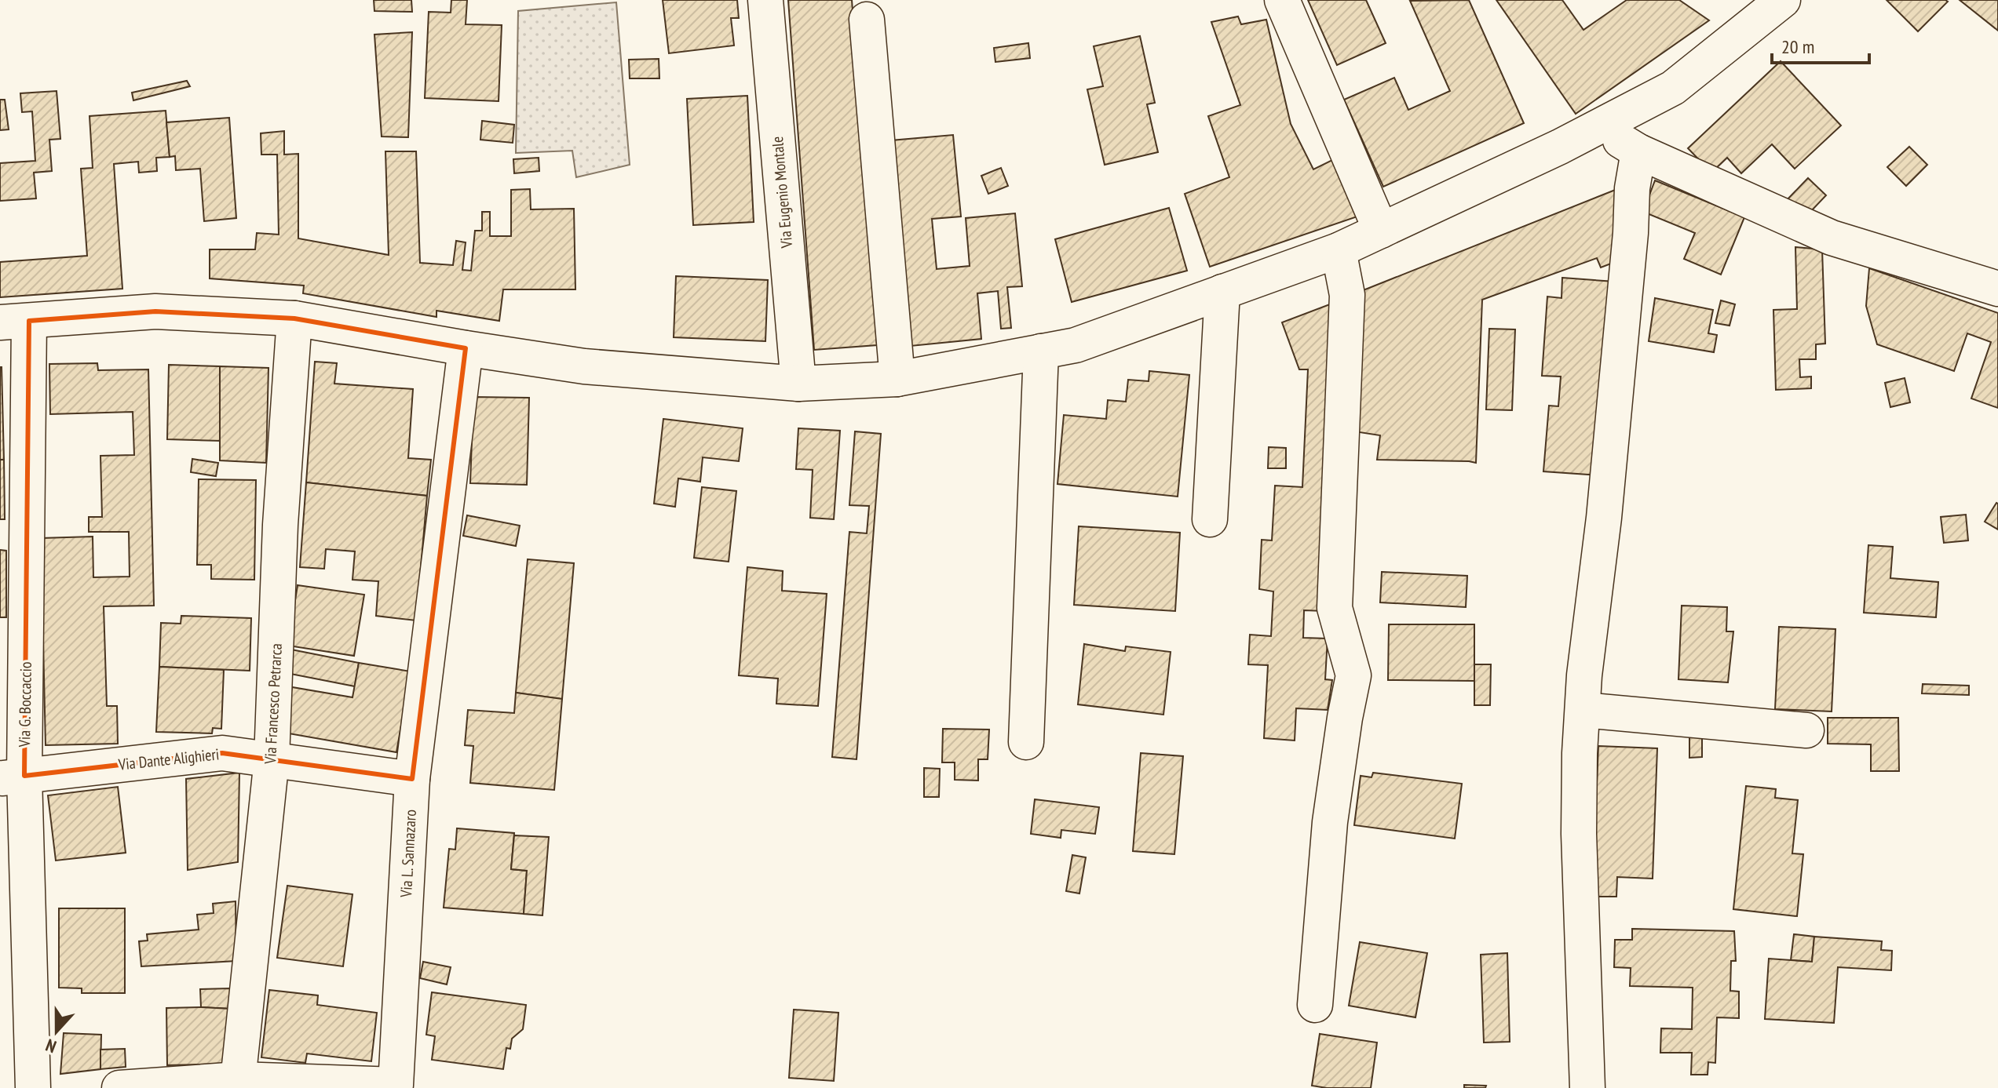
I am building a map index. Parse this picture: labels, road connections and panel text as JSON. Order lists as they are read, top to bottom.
{
  "streets": {
    "street": [
      "Via Eugenio Montale",
      "Via Francesco Petrarca",
      "Via G. Boccaccio",
      "Via Dante Alighieri",
      "Via L. Sannazaro"
    ]
  },
  "crossings": [
    ["Via Francesco Petrarca", "Via Dante Alighieri"],
    ["Via Francesco Petrarca", "Via L. Sannazaro"],
    ["Via G. Boccaccio", "Via Dante Alighieri"],
    ["Via Dante Alighieri", "Via L. Sannazaro"]
  ],
  "scale_bar": "20 m",
  "north": "bottom"
}
